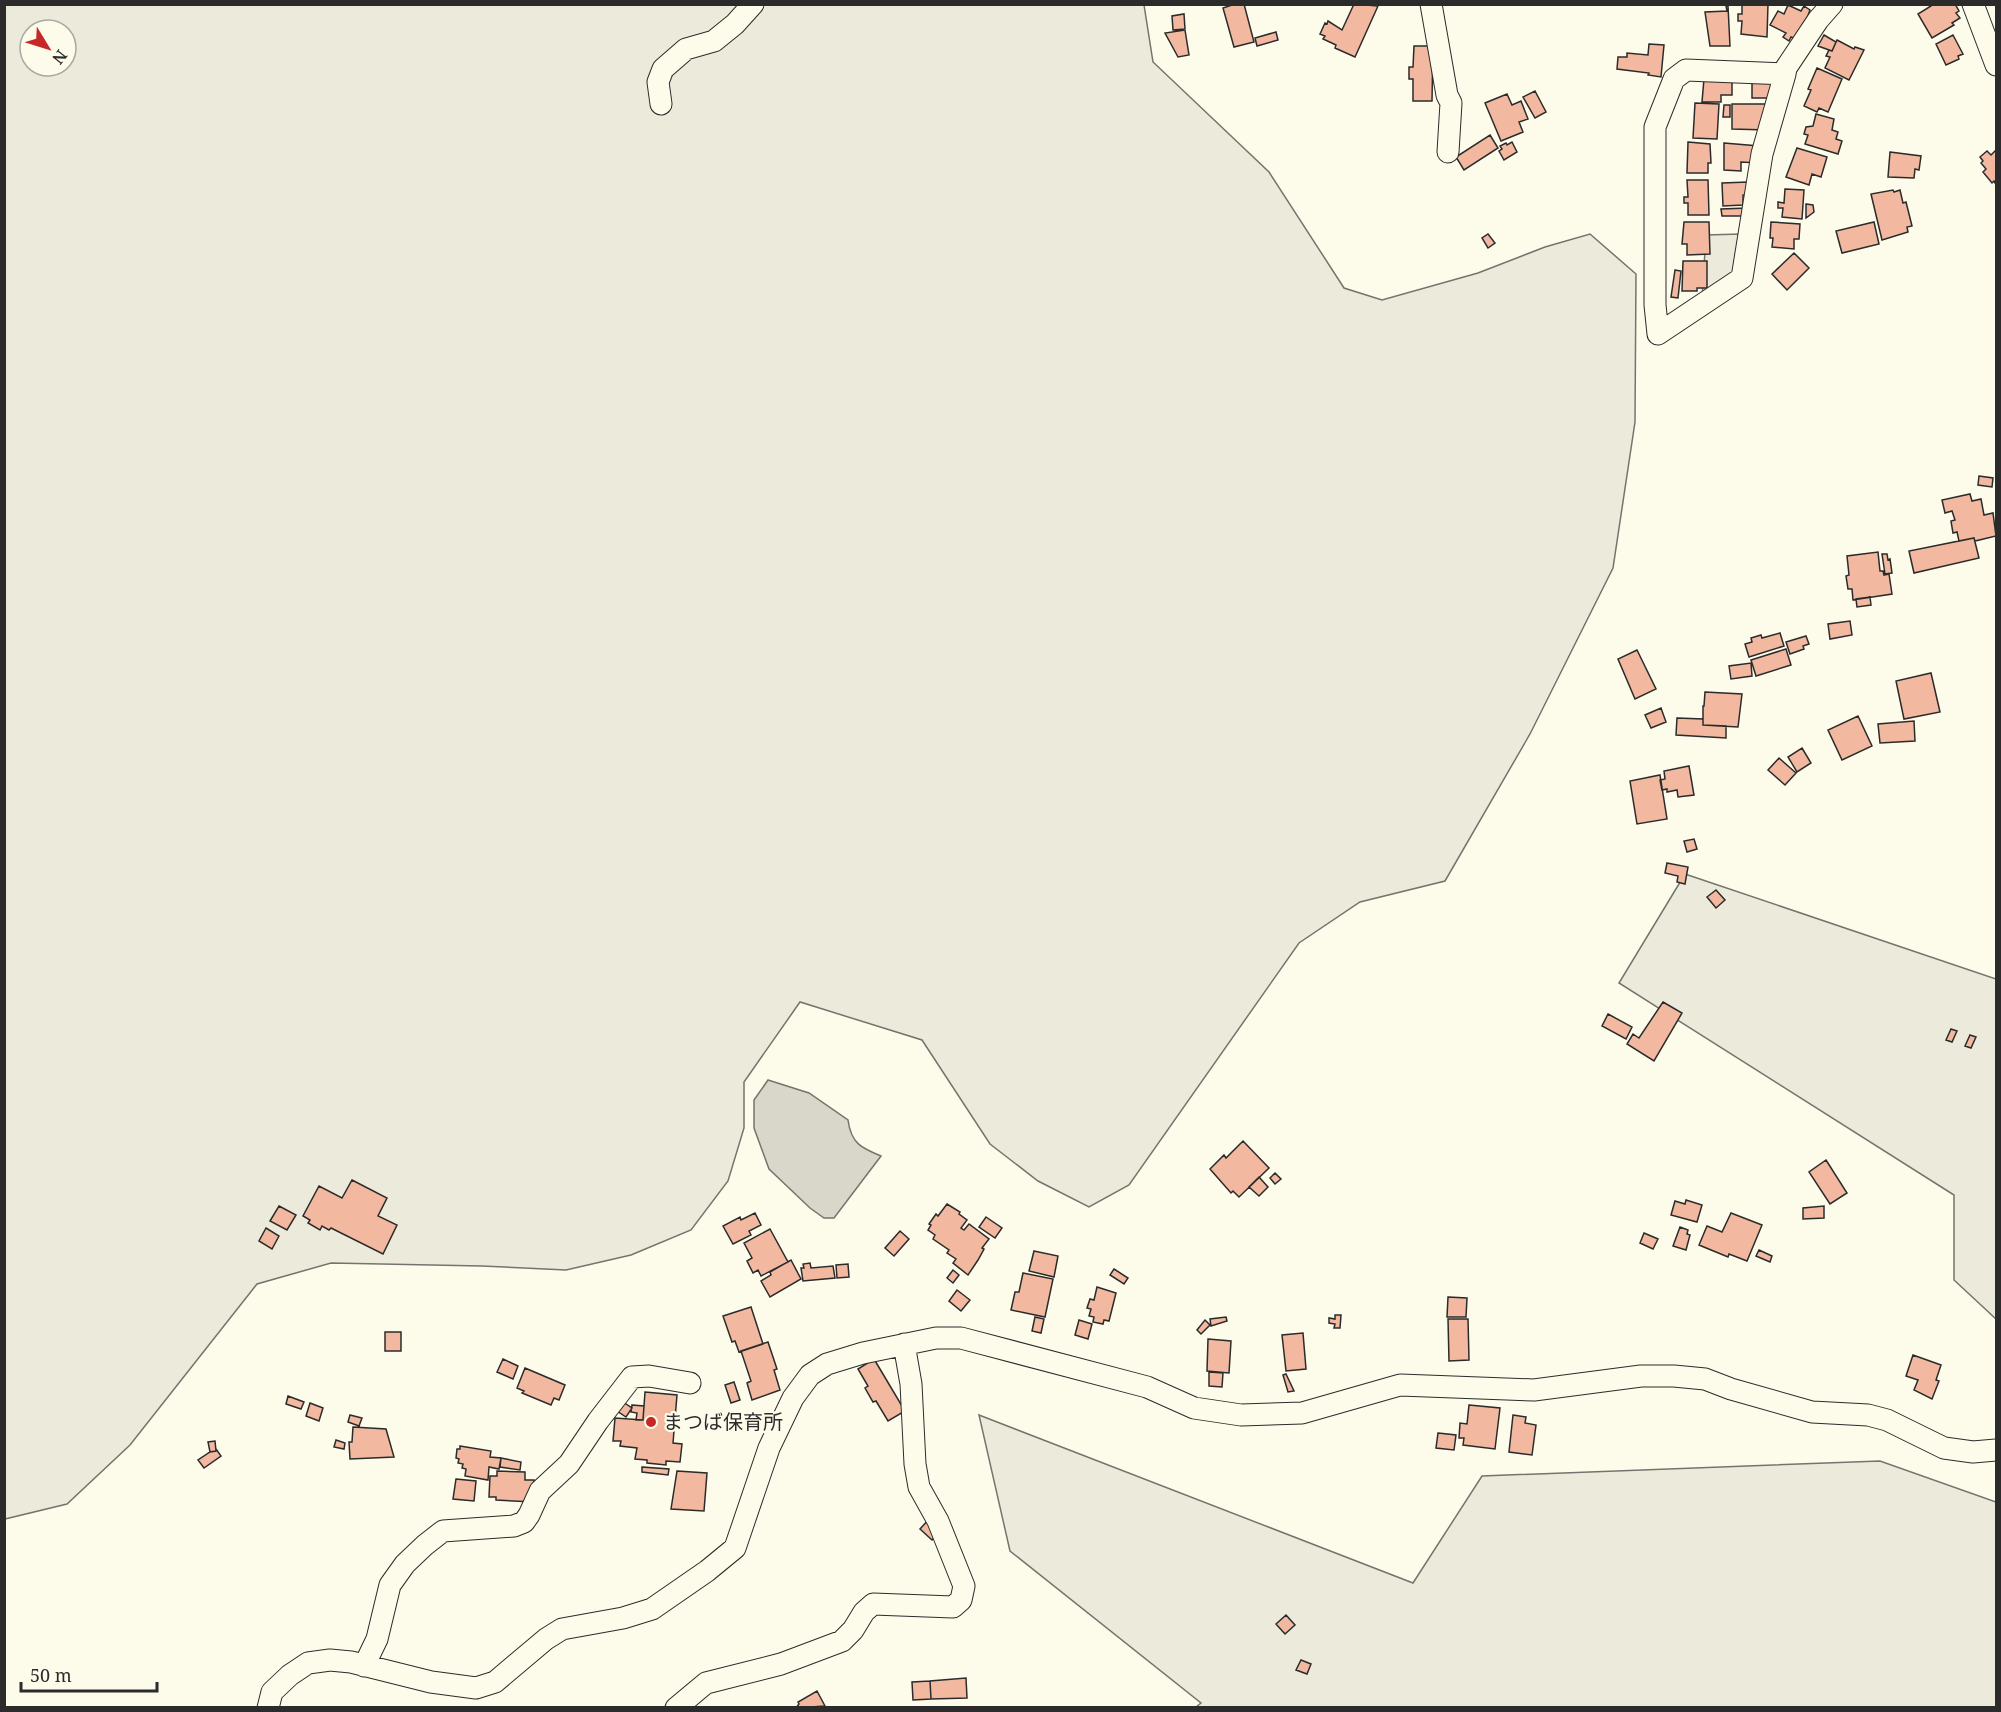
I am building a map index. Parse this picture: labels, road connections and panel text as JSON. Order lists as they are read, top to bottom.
{
  "places": ["まつば保育所"],
  "scale_bar": "50 m",
  "north": "bottom right"
}
